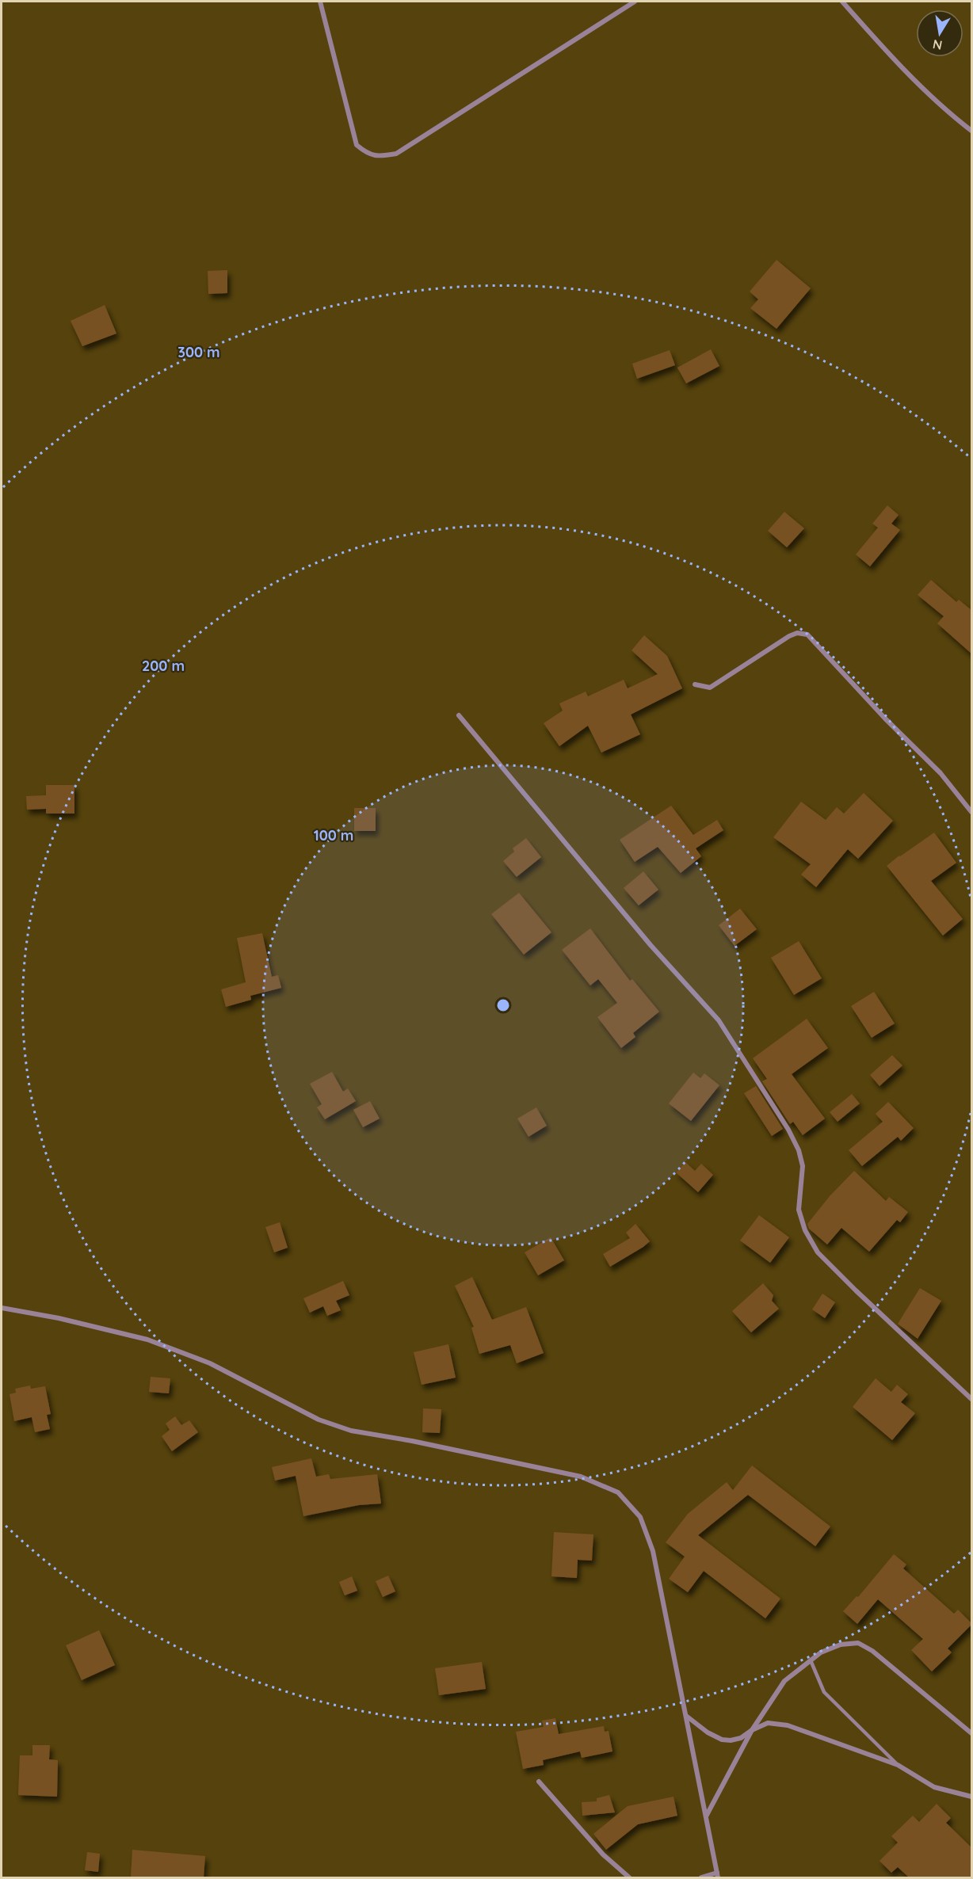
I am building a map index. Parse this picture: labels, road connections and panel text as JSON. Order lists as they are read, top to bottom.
{
  "north": "bottom",
  "rings": ["300 m", "200 m", "100 m"]
}
